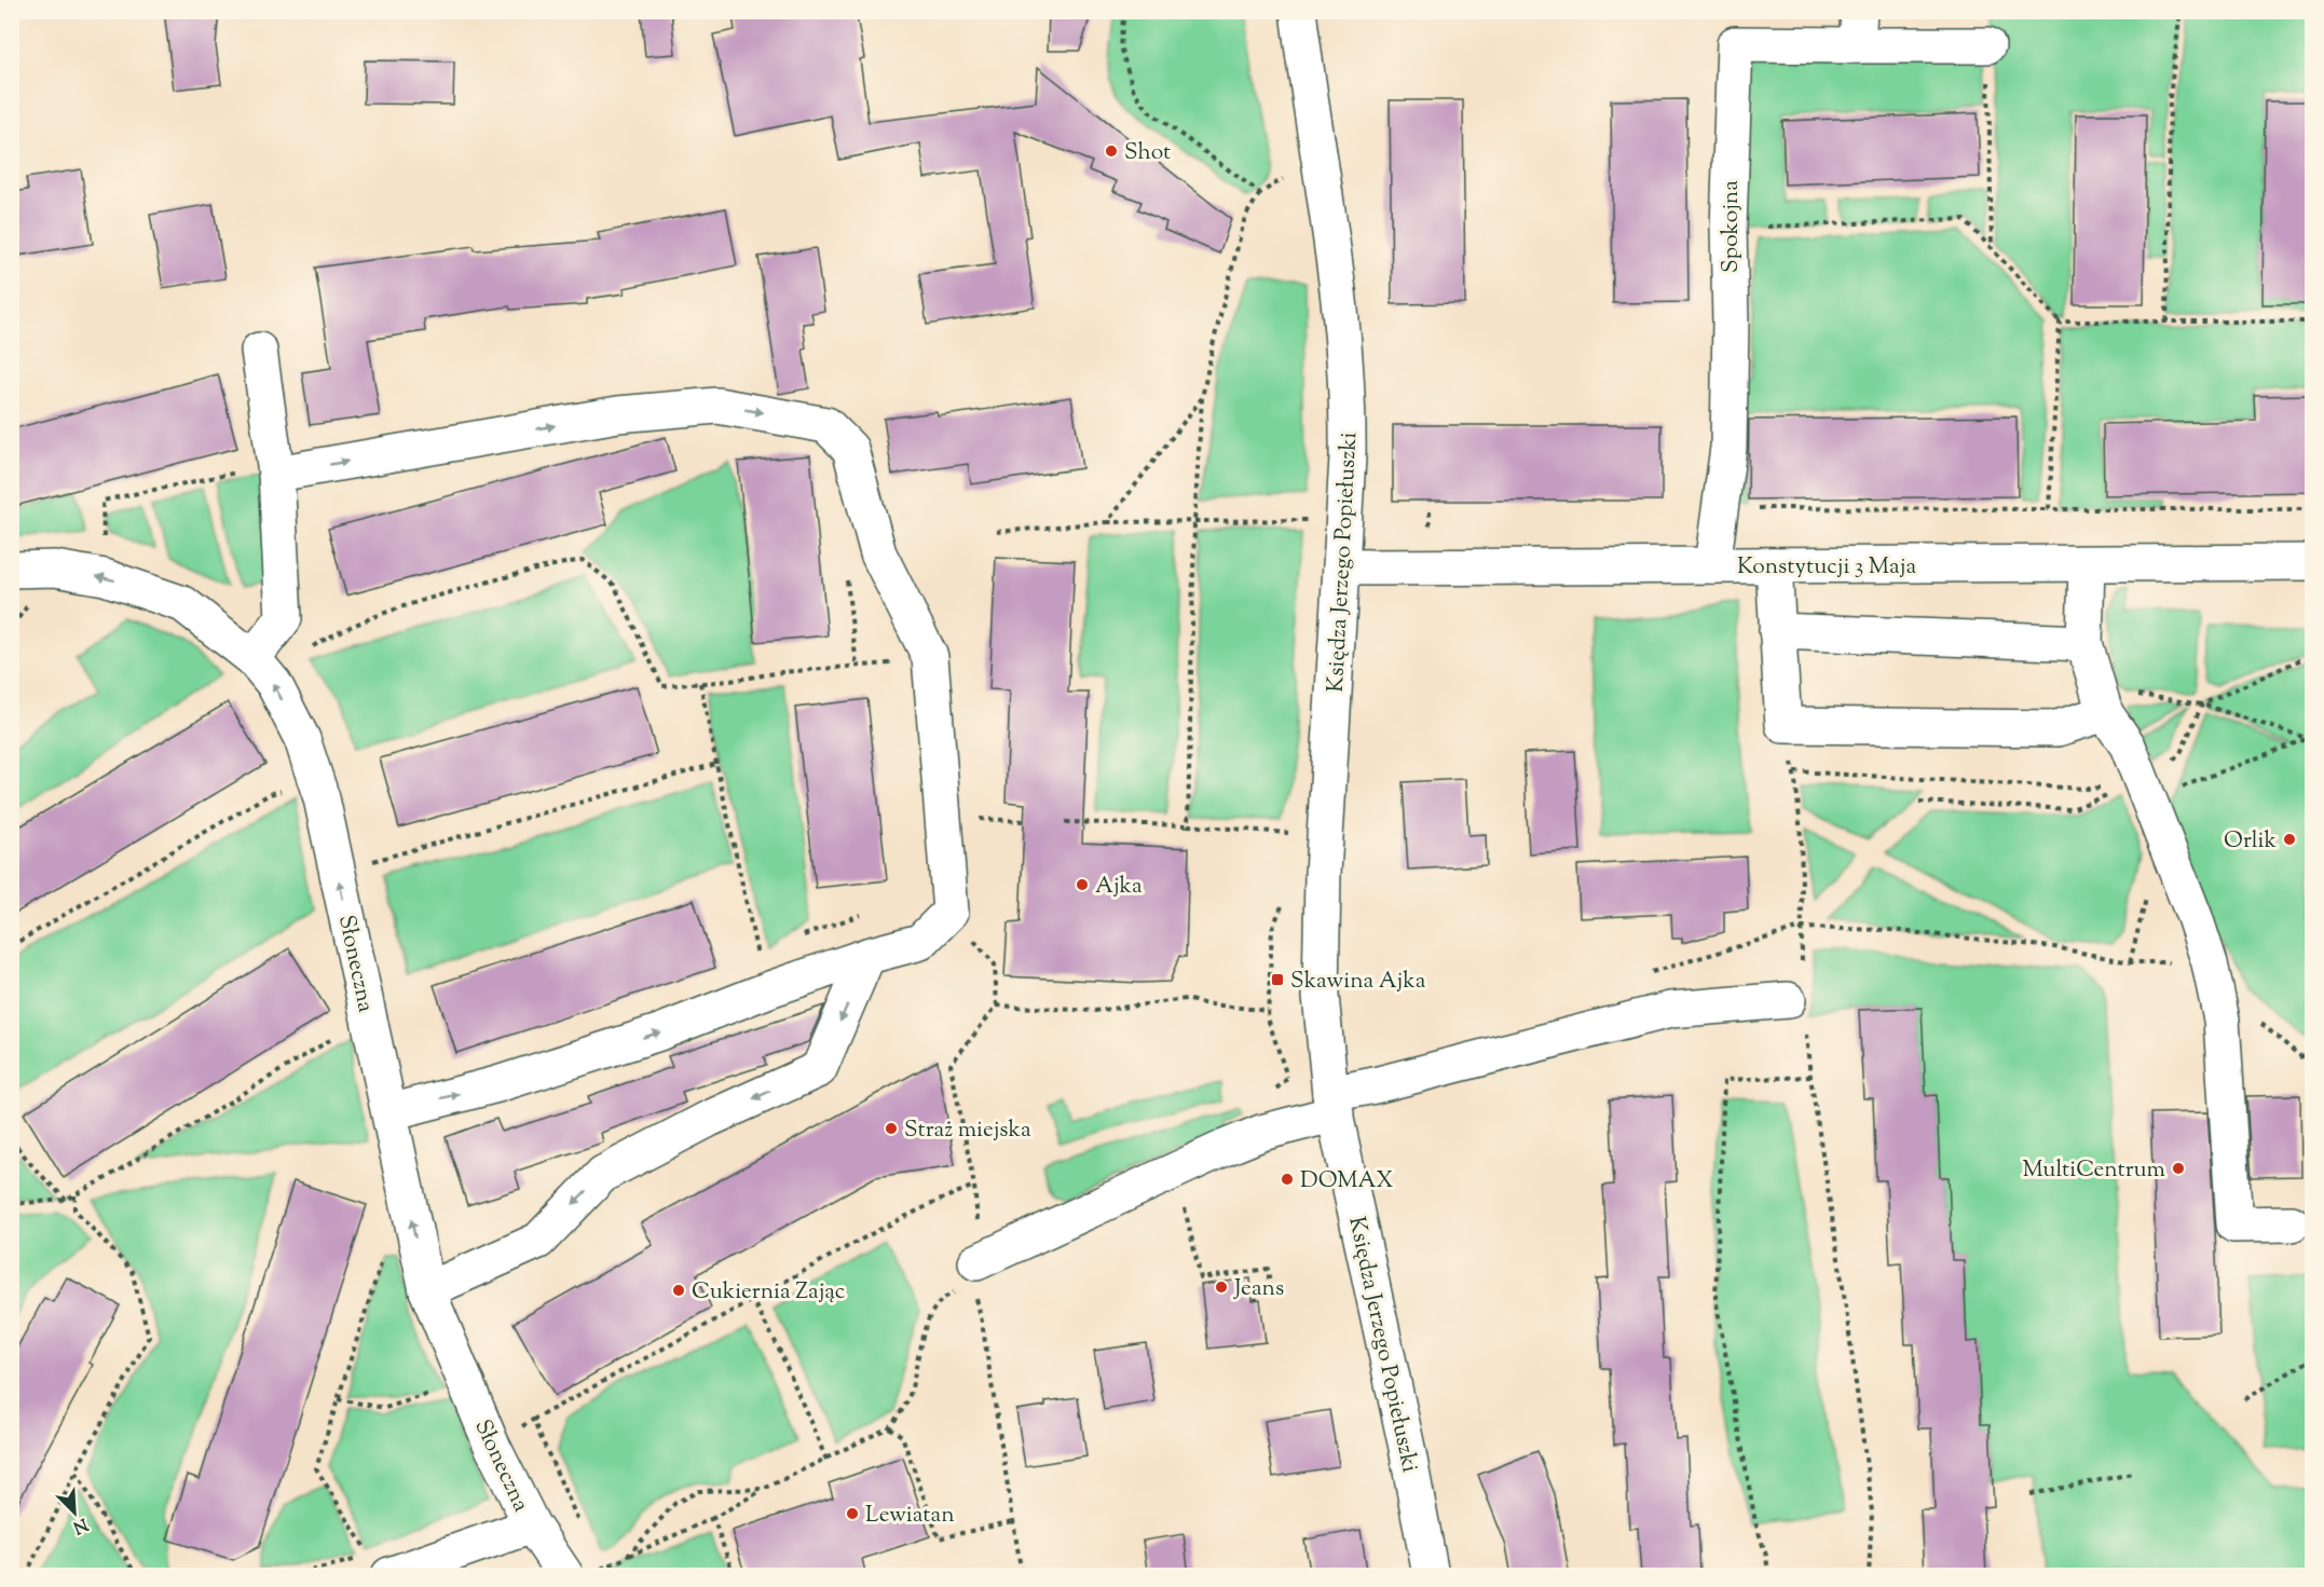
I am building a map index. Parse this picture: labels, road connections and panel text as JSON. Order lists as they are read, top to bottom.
{
  "streets": {
    "street": [
      "Spokojna",
      "Księdza Jerzego Popiełuszki",
      "Konstytucji 3 Maja",
      "Słoneczna"
    ]
  },
  "crossings": [
    ["Spokojna", "Konstytucji 3 Maja"],
    ["Księdza Jerzego Popiełuszki", "Konstytucji 3 Maja"]
  ],
  "one_way": ["Słoneczna"],
  "places": {
    "other": [
      "Shot",
      "Orlik",
      "Ajka",
      "Straż miejska",
      "MultiCentrum",
      "DOMAX",
      "Jeans",
      "Cukiernia Zając",
      "Lewiatan"
    ],
    "transit": ["Skawina Ajka"]
  },
  "north": "bottom right"
}
